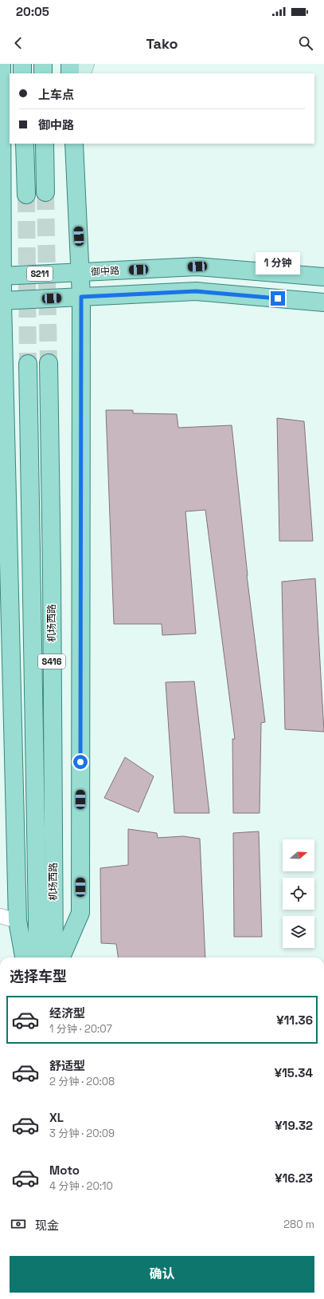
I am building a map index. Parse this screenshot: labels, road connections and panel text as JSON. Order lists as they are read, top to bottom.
{
  "streets": {
    "main road": [
      "御中路",
      "S211",
      "机场西路",
      "S416"
    ]
  },
  "north": "right",
  "page": {
    "status": "20:05",
    "header": "Tako",
    "banner": ["上车点", "御中路"],
    "bubble": "1 分钟",
    "heading": "选择车型",
    "list": [
      {
        "name": "经济型",
        "note": "1 分钟 · 20:07",
        "value": "¥11.36"
      },
      {
        "name": "舒适型",
        "note": "2 分钟 · 20:08",
        "value": "¥15.34"
      },
      {
        "name": "XL",
        "note": "3 分钟 · 20:09",
        "value": "¥19.32"
      },
      {
        "name": "Moto",
        "note": "4 分钟 · 20:10",
        "value": "¥16.23"
      }
    ],
    "pay": ["现金", "280 m"],
    "buttons": "确认"
  }
}
